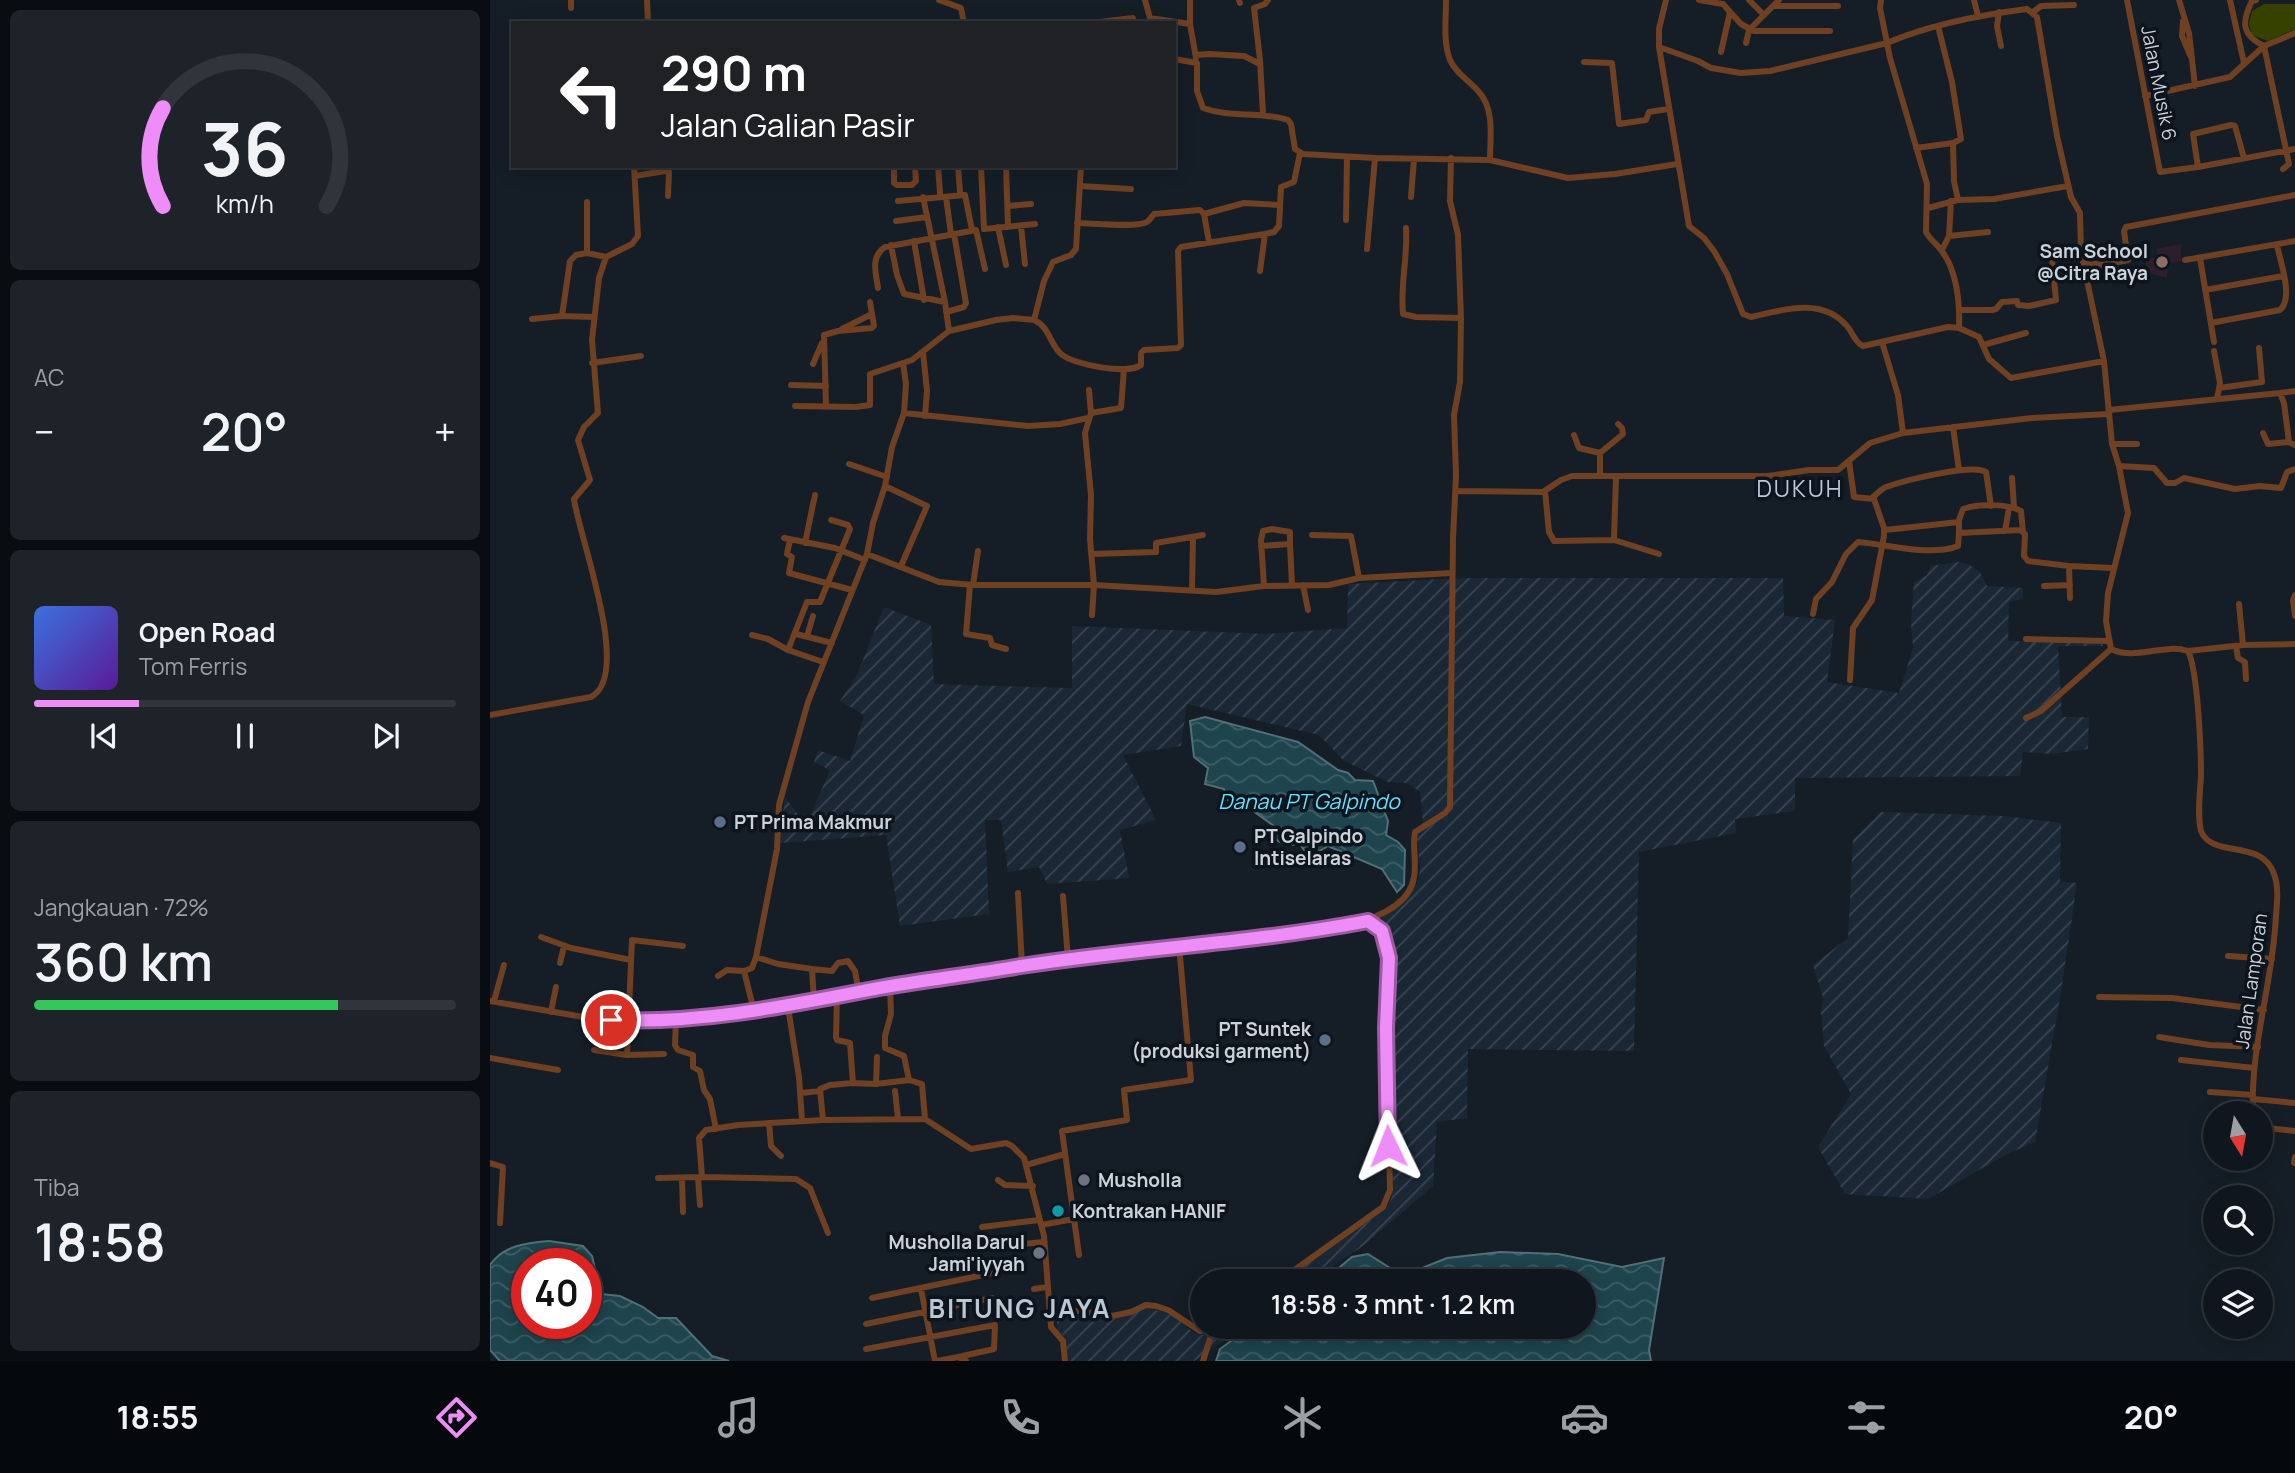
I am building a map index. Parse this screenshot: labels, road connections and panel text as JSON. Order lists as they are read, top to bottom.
{
  "streets": {
    "street": ["Jalan Musik 6", "Jalan Lamporan"]
  },
  "districts": ["DUKUH", "BITUNG JAYA"],
  "water": ["Danau PT Galpindo"],
  "places": [
    "Sam School @Citra Raya",
    "PT Prima Makmur",
    "PT Galpindo Intiselaras",
    "PT Suntek (produksi garment)",
    "Musholla",
    "Kontrakan HANIF",
    "Musholla Darul Jami'iyyah"
  ],
  "north": "bottom",
  "page": {
    "turn": ["290 m", "Jalan Galian Pasir"],
    "tile": [
      "AC",
      ["Jangkauan · 72%", "360 km"],
      ["Tiba", "18:58"]
    ],
    "heat": ["−", "20°", "+"],
    "song": ["Open Road", "Tom Ferris"],
    "limit": "40",
    "trip": "18:58 · 3 mnt · 1.2 km",
    "tabs": ["18:55", "20°"],
    "gauge": ["36", "km/h"]
  }
}
